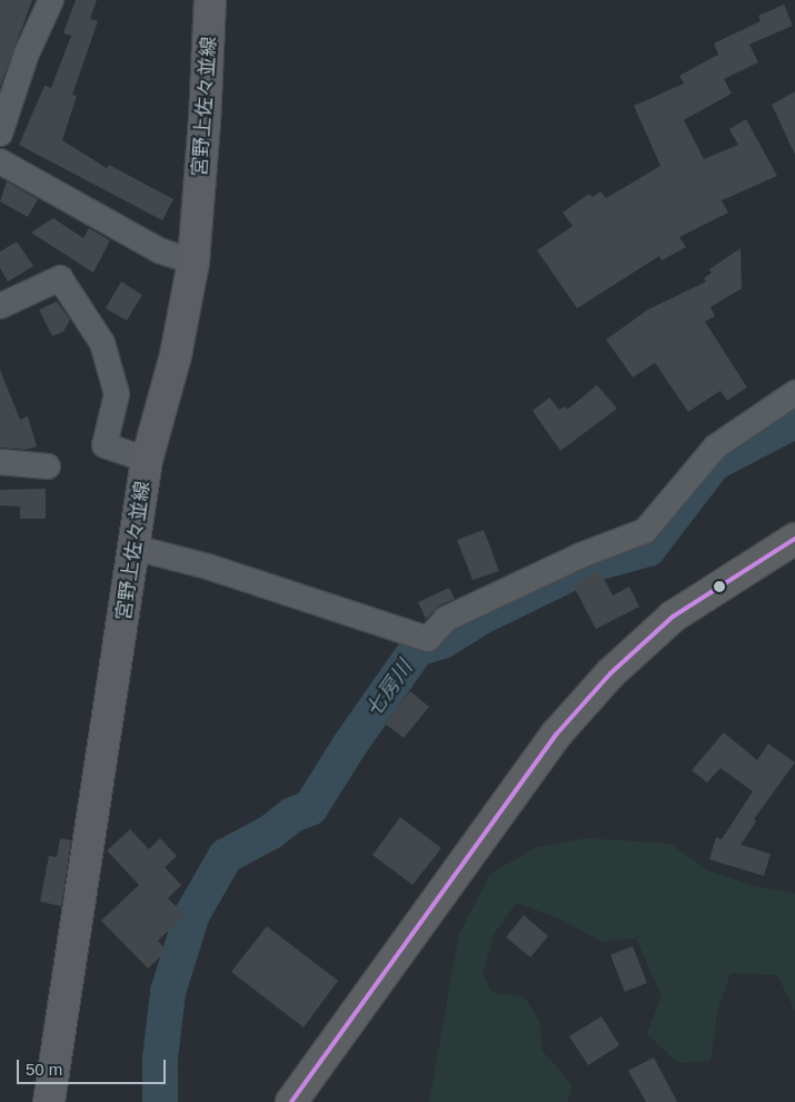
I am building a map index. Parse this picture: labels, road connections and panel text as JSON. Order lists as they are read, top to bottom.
{
  "streets": {
    "main road": ["宮野上佐々並線"]
  },
  "water": ["七房川"],
  "scale_bar": "50 m"
}
